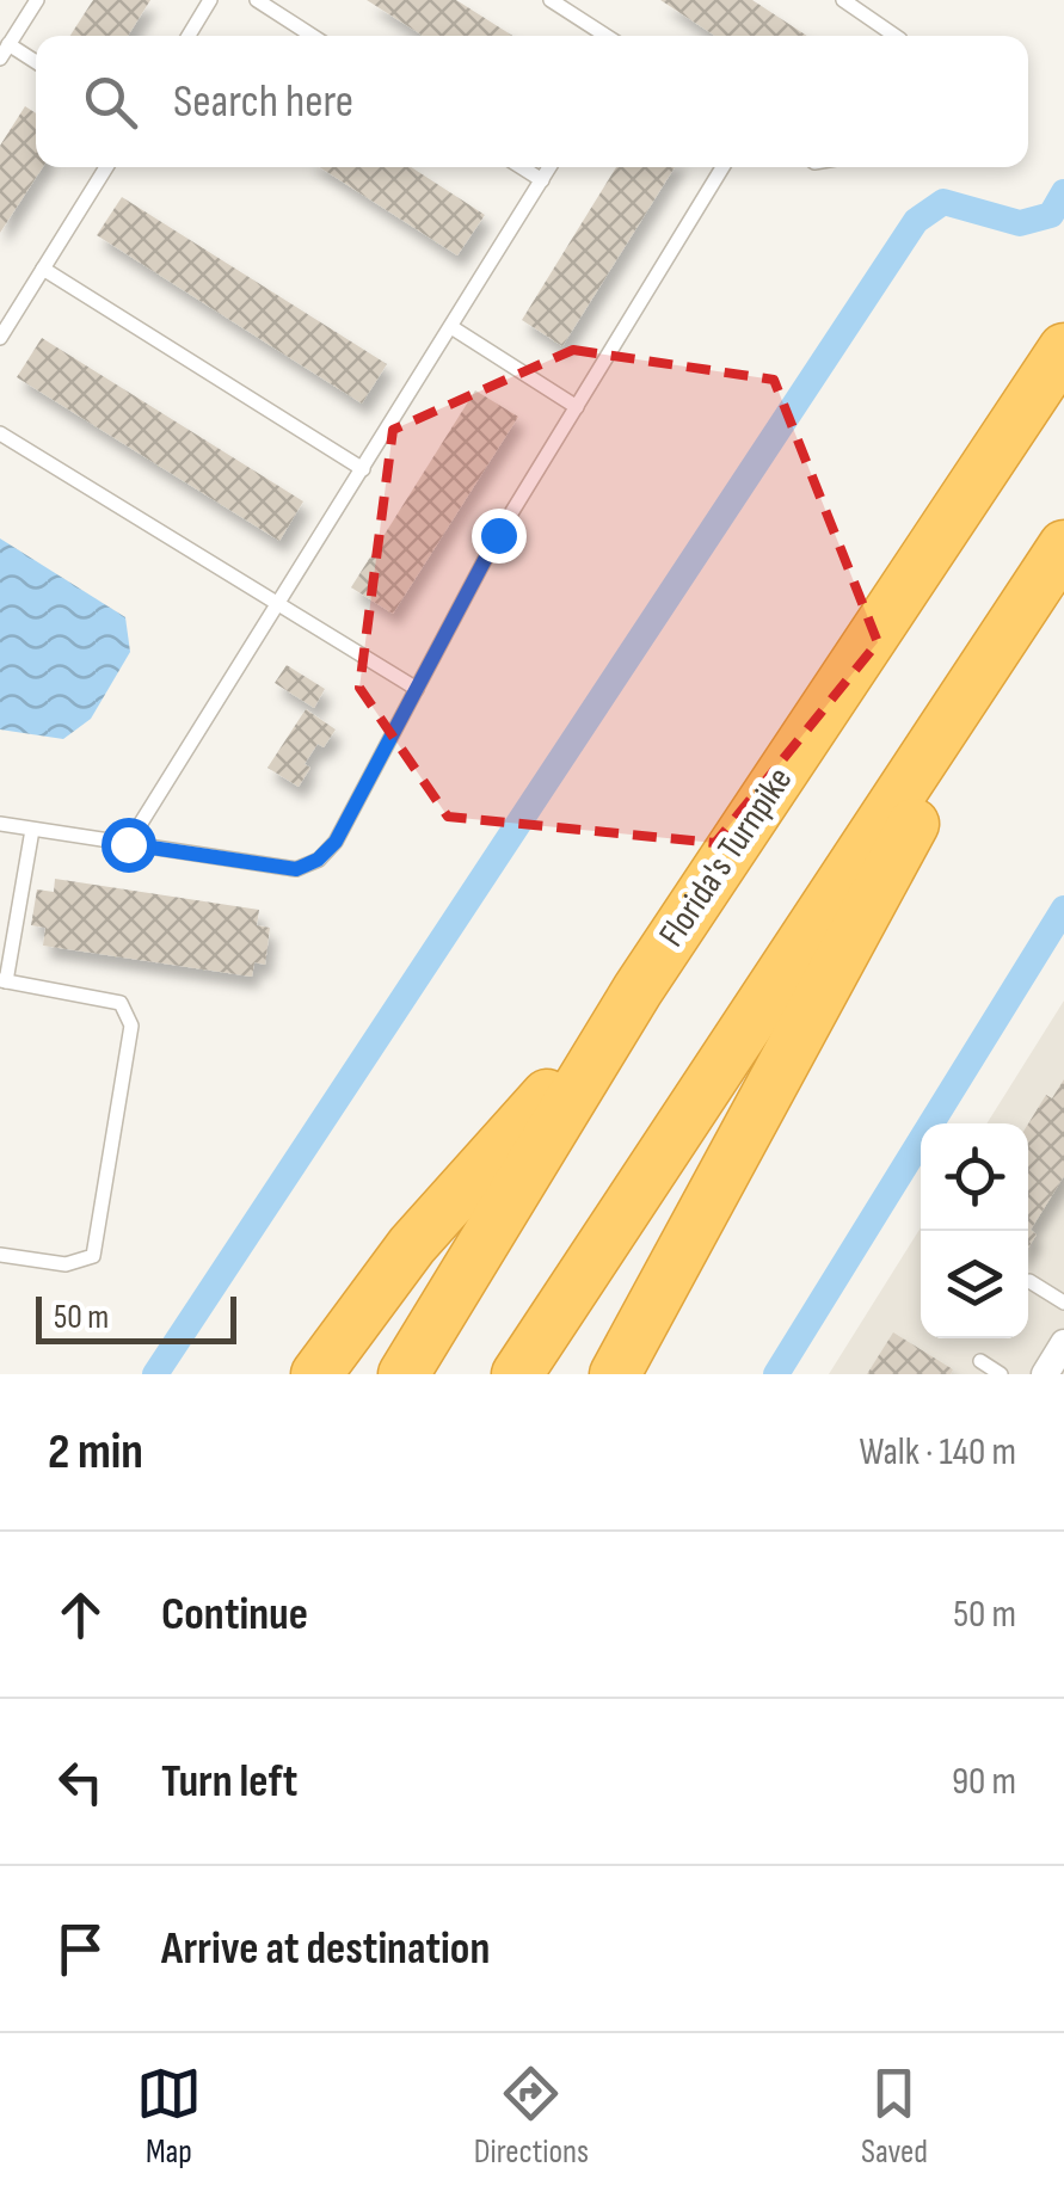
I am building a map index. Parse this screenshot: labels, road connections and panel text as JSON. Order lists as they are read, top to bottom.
{
  "streets": {
    "highway": ["Florida's Turnpike"]
  },
  "scale_bar": "50 m",
  "page": {
    "search": "Search here",
    "scale": "50 m",
    "heading": ["2 min", "Walk · 140 m"],
    "list": [
      ["Continue", "50 m"],
      ["Turn left", "90 m"],
      "Arrive at destination"
    ],
    "nav": ["Map", "Directions", "Saved"]
  }
}
